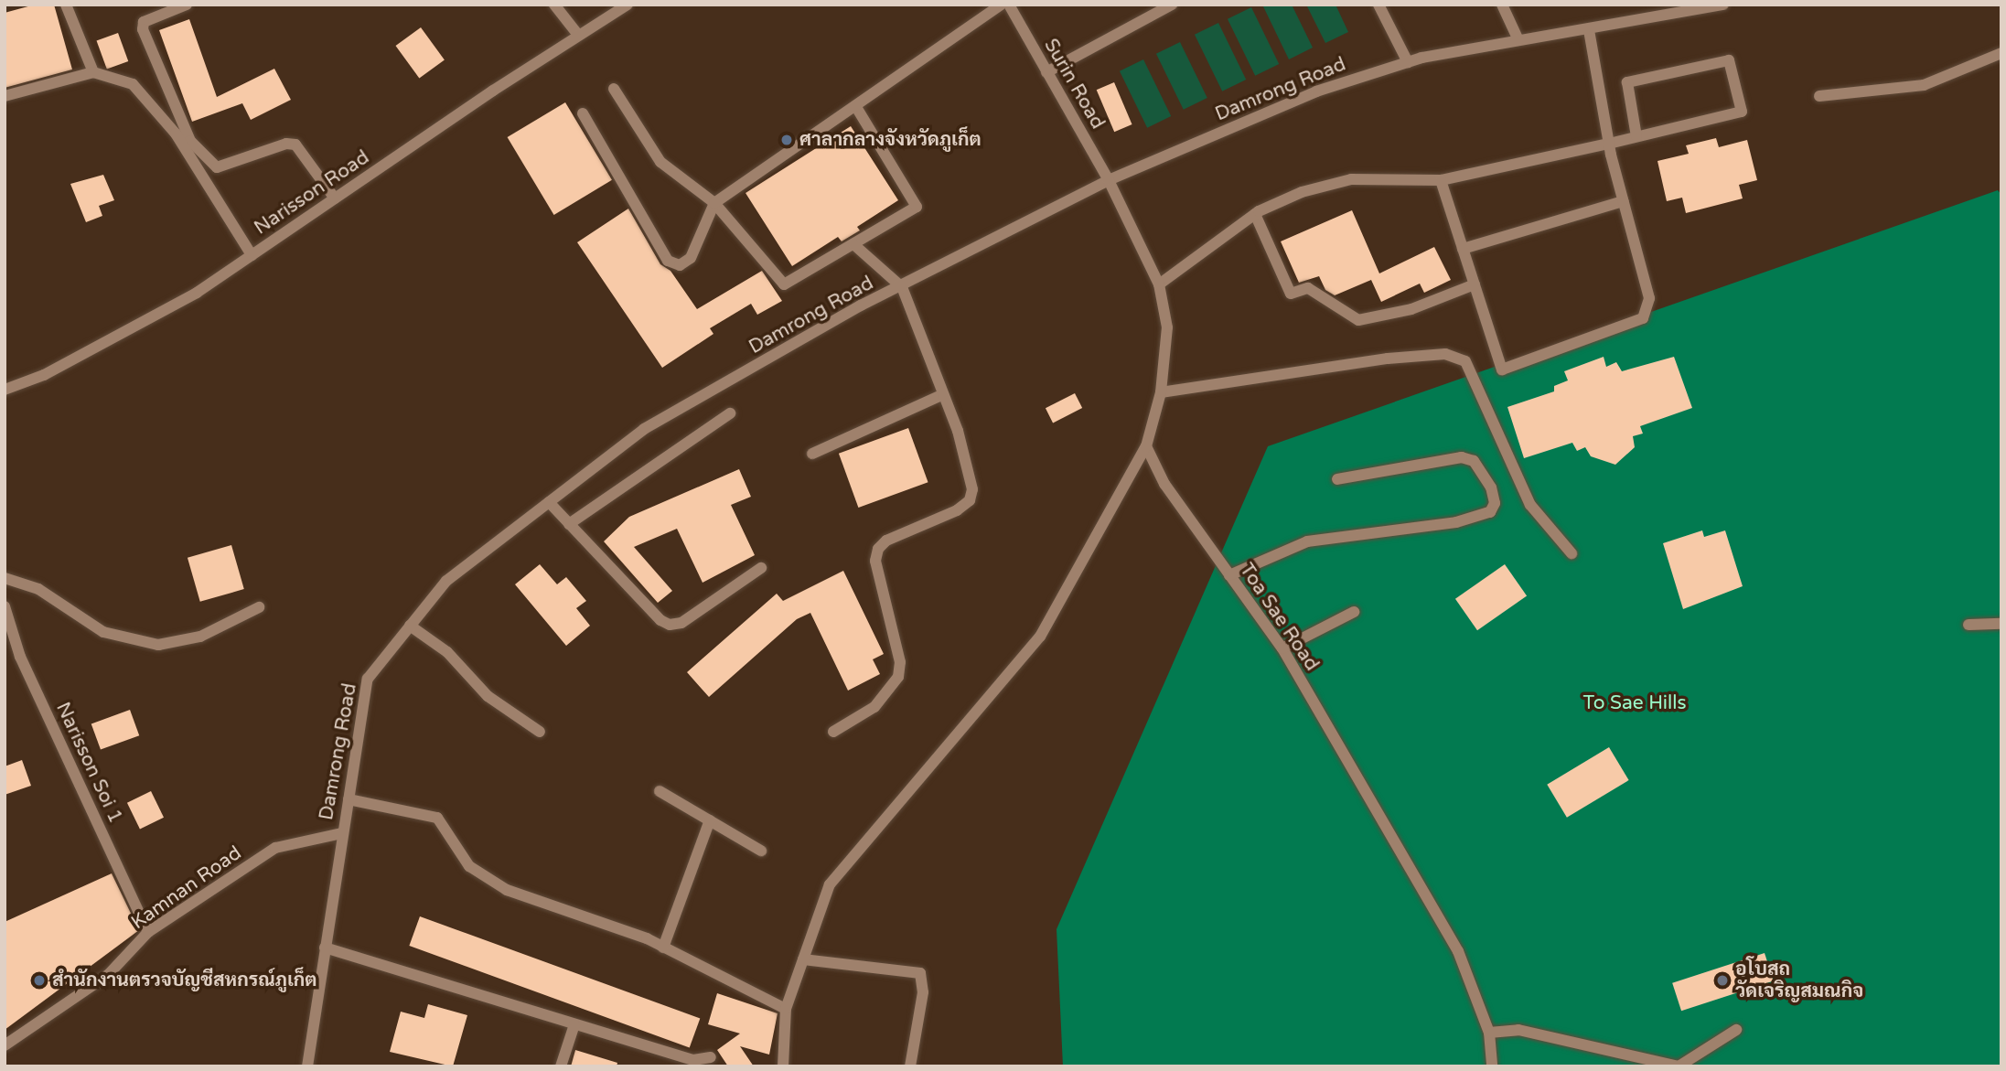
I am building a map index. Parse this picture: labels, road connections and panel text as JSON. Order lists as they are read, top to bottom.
{
  "streets": {
    "street": [
      "Surin Road",
      "Damrong Road",
      "Narisson Road",
      "Toa Sae Road",
      "Narisson Soi 1",
      "Kamnan Road"
    ]
  },
  "crossings": [
    ["Surin Road", "Damrong Road"],
    ["Damrong Road", "Kamnan Road"],
    ["Narisson Soi 1", "Kamnan Road"]
  ],
  "parks": ["To Sae Hills"],
  "places": ["ศาลากลางจังหวัดภูเก็ต", "สำนักงานตรวจบัญชีสหกรณ์ภูเก็ต", "อุโบสถ วัดเจริญสมณกิจ"]
}
